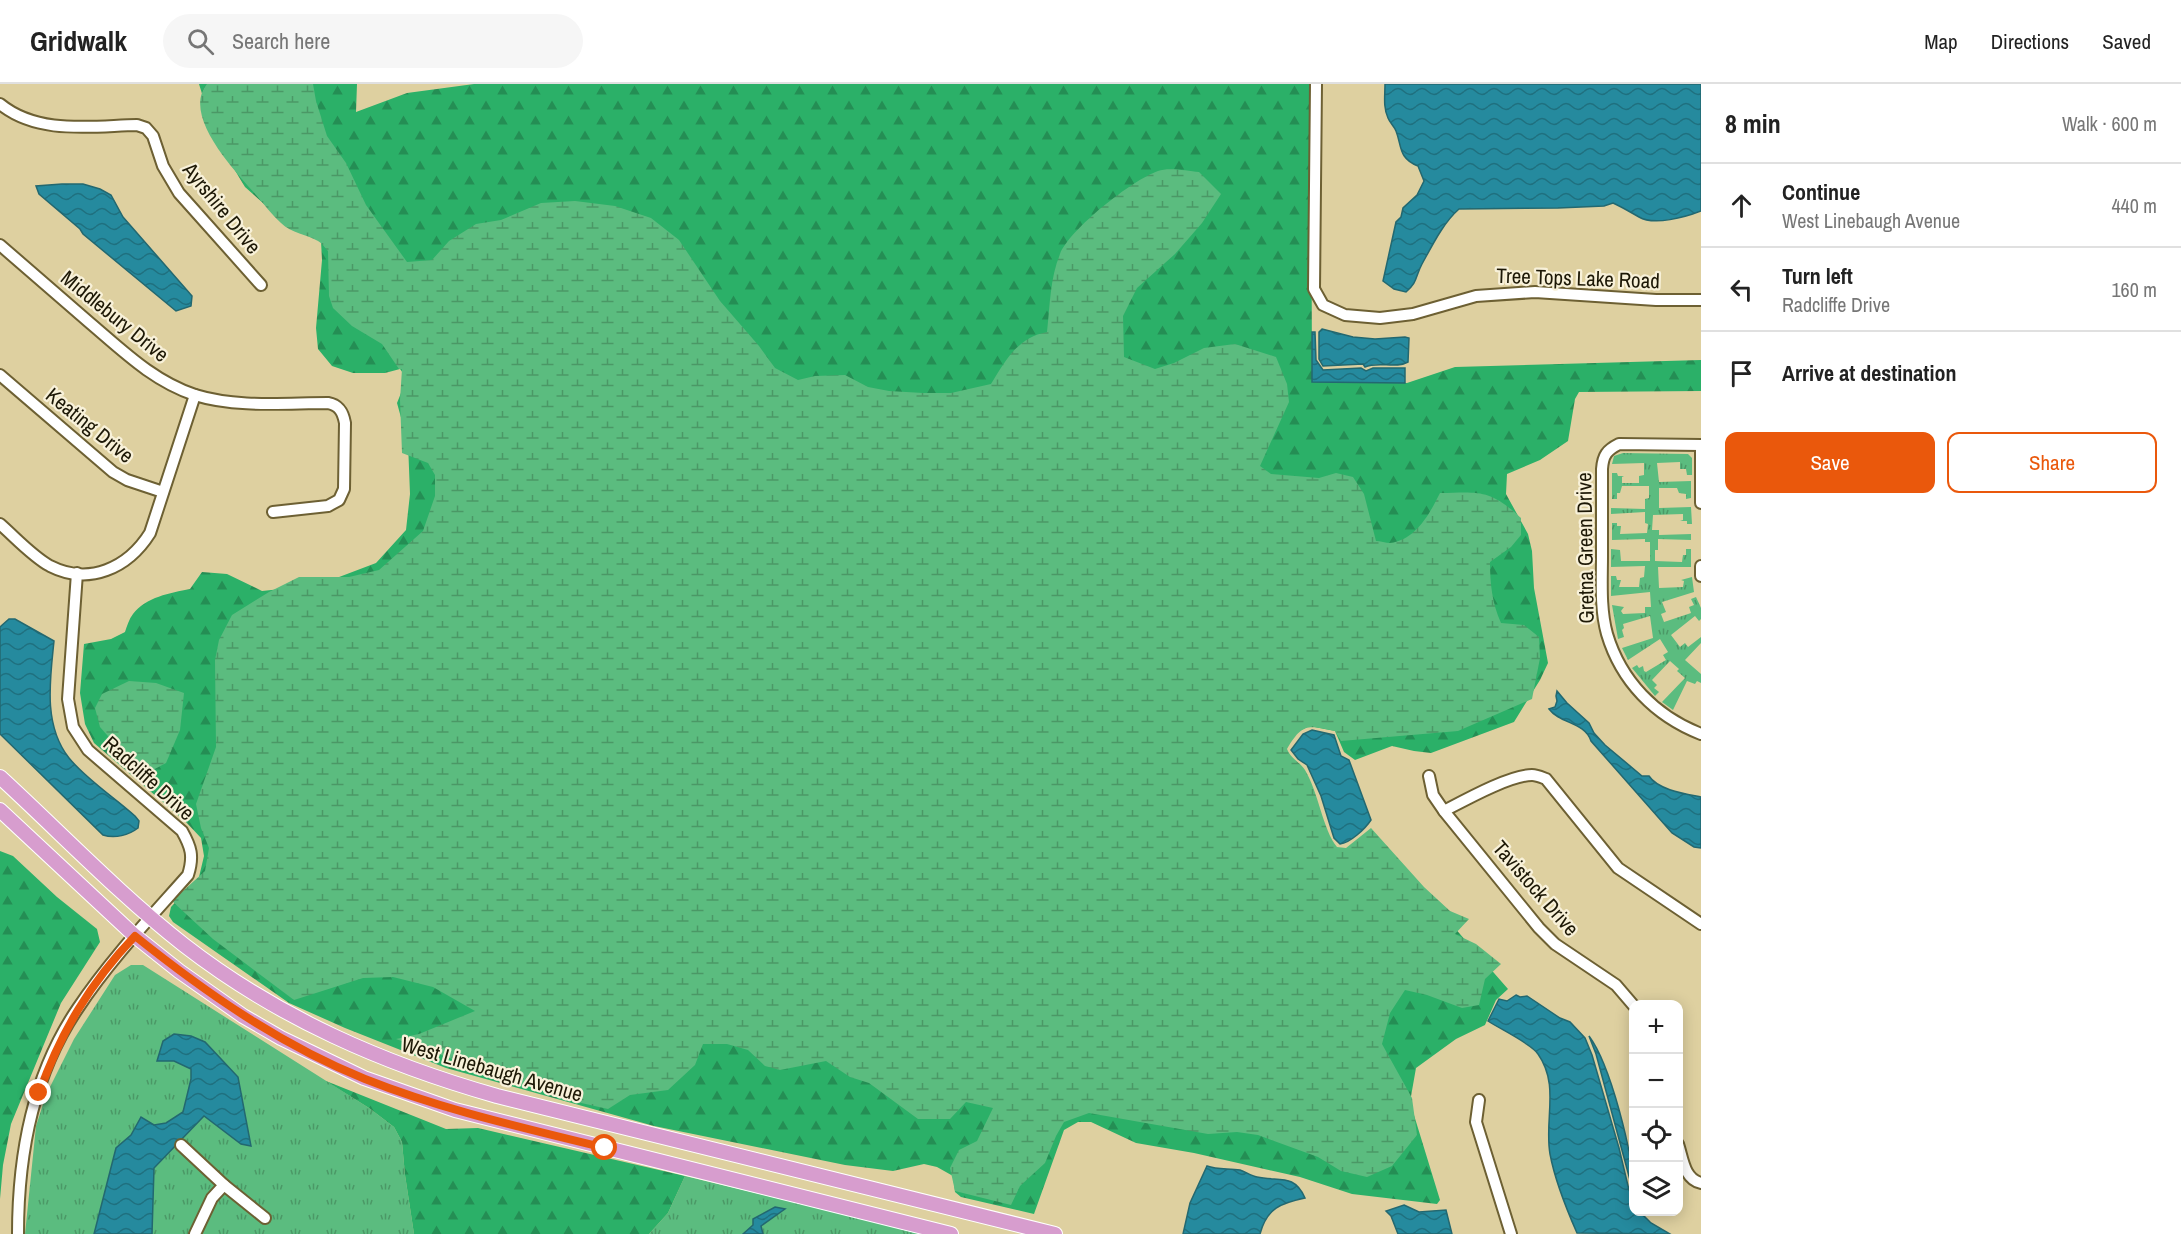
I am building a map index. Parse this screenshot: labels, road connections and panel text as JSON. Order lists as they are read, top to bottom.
{
  "streets": {
    "main road": ["West Linebaugh Avenue"],
    "street": [
      "Ayrshire Drive",
      "Tree Tops Lake Road",
      "Middlebury Drive",
      "Keating Drive",
      "Gretna Green Drive",
      "Radcliffe Drive",
      "Tavistock Drive"
    ]
  },
  "crossings": [
    ["Radcliffe Drive", "West Linebaugh Avenue"]
  ],
  "page": {
    "header": "Gridwalk",
    "search": "Search here",
    "nav": ["Map", "Directions", "Saved"],
    "heading": ["8 min", "Walk · 600 m"],
    "list": [
      ["Continue", "West Linebaugh Avenue", "440 m"],
      ["Turn left", "Radcliffe Drive", "160 m"],
      "Arrive at destination"
    ],
    "buttons": ["Save", "Share"],
    "map_buttons": ["+", "−"]
  }
}
